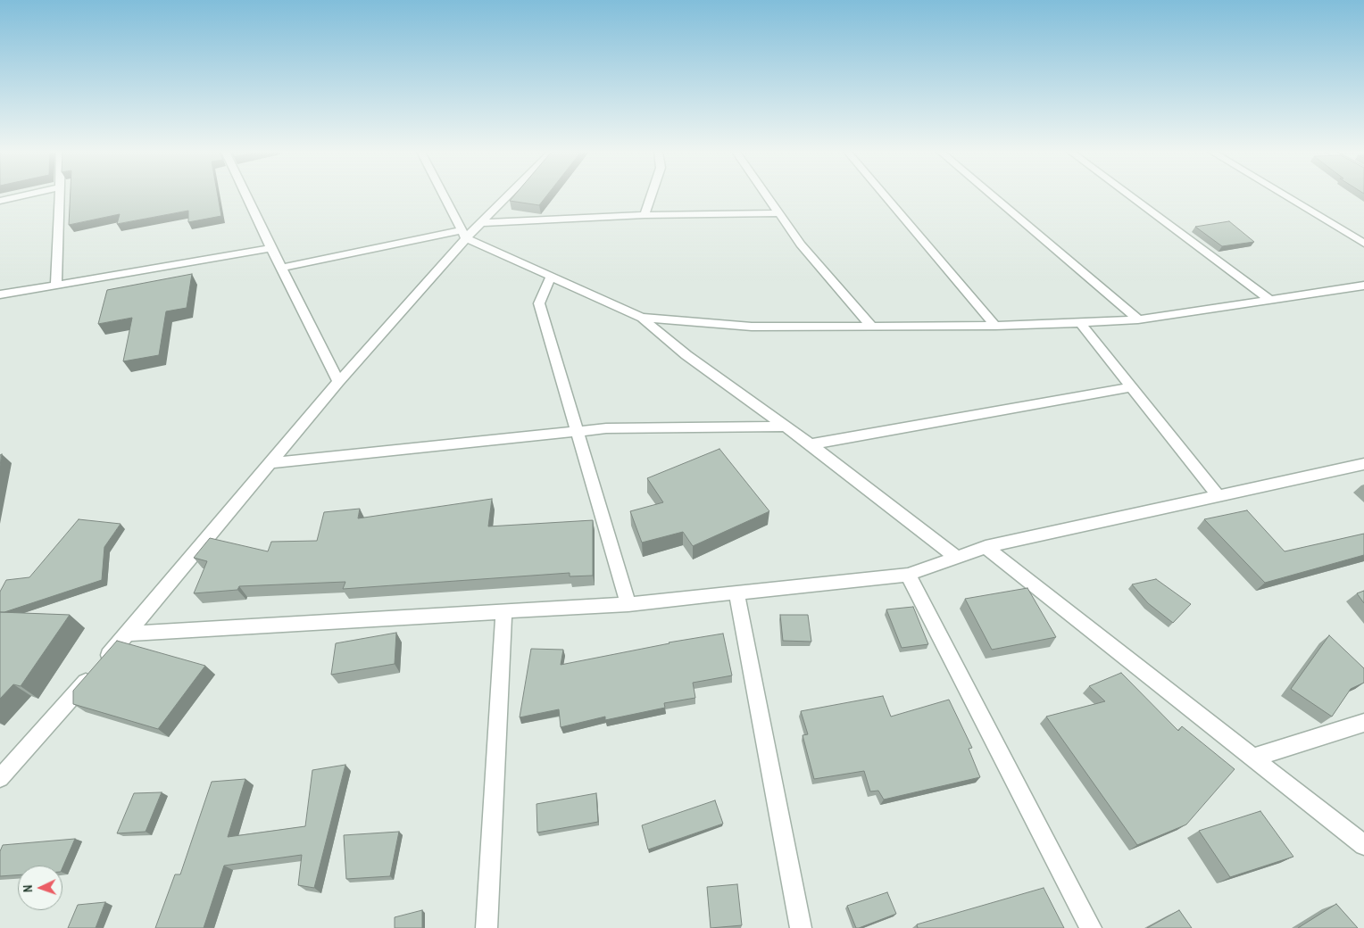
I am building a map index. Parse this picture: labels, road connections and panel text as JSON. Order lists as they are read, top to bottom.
{
  "north": "left"
}
